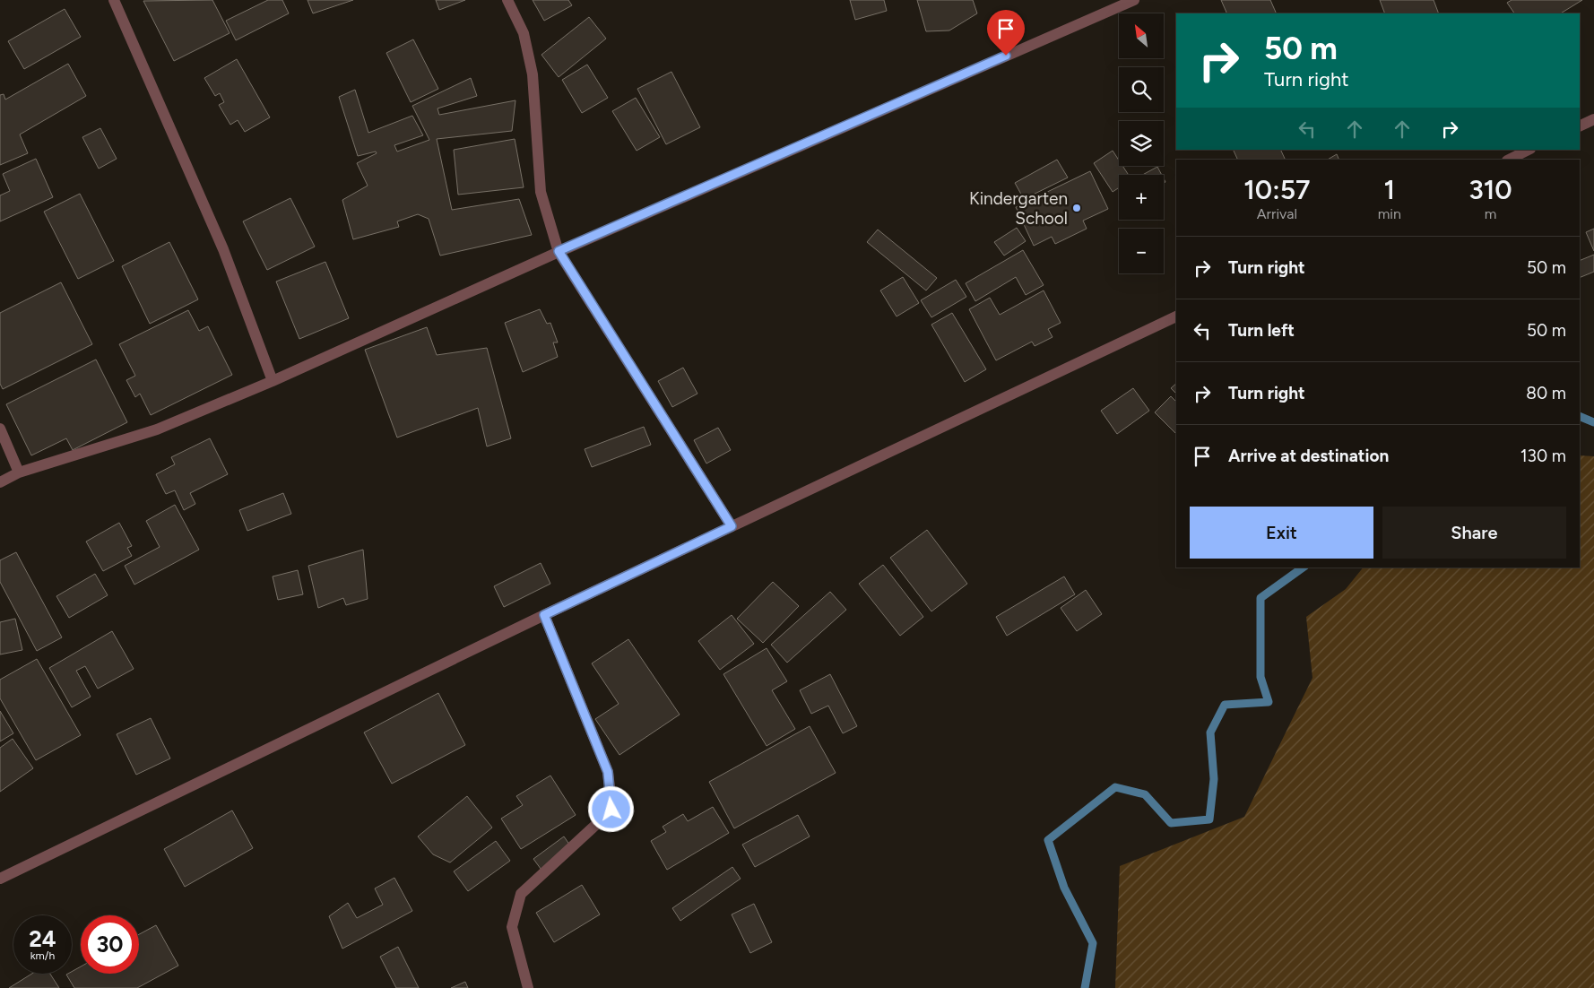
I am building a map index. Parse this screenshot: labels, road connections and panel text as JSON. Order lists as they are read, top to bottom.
{
  "places": ["Kindergarten School"],
  "north": "top left",
  "page": {
    "map_buttons": ["+", "−"],
    "turn": ["50 m", "Turn right"],
    "eta": [
      "10:57",
      "Arrival",
      "1",
      "min",
      "310",
      "m"
    ],
    "list": [
      {
        "name": "Turn right",
        "value": "50 m"
      },
      {
        "name": "Turn left",
        "value": "50 m"
      },
      {
        "name": "Turn right",
        "value": "80 m"
      },
      {
        "name": "Arrive at destination",
        "value": "130 m"
      }
    ],
    "buttons": ["Exit", "Share"],
    "speed": "24 km/h",
    "limit": "30"
  }
}
